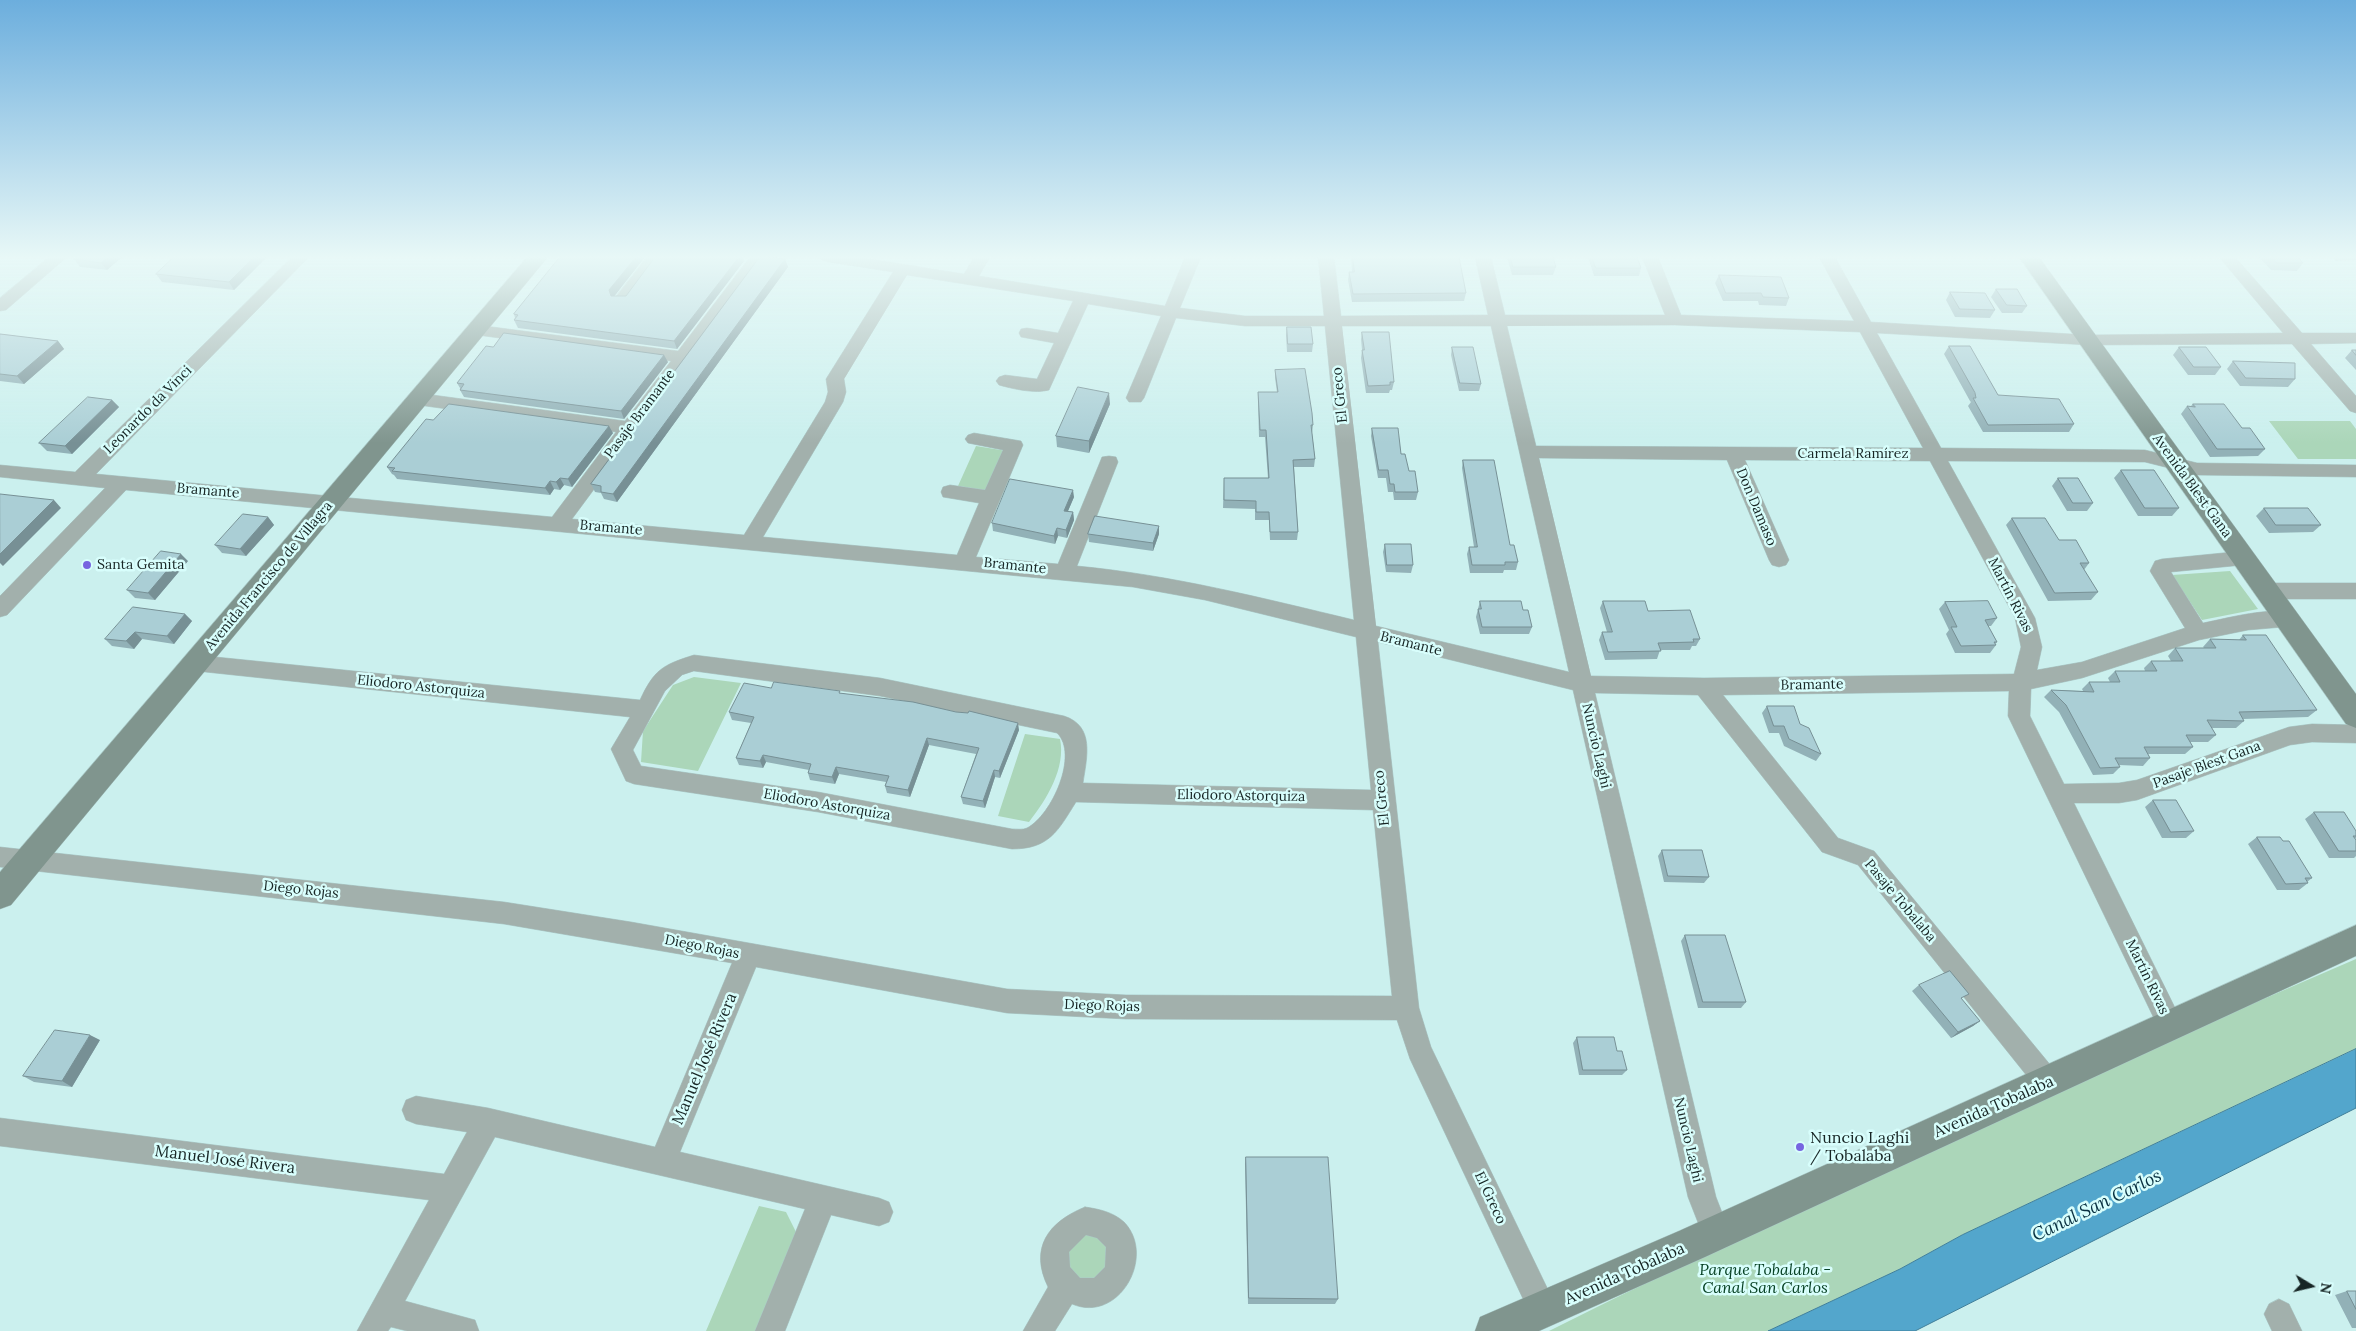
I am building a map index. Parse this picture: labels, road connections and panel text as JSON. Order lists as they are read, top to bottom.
{
  "streets": {
    "street": [
      "El Greco",
      "Leonardo da Vinci",
      "Pasaje Bramante",
      "Carmela Ramírez",
      "Avenida Blest Gana",
      "Bramante",
      "Don Damaso",
      "Avenida Francisco de Villagra",
      "Martín Rivas",
      "Eliodoro Astorquiza",
      "Nuncio Laghi",
      "Pasaje Blest Gana",
      "Diego Rojas",
      "Pasaje Tobalaba",
      "Manuel José Rivera",
      "Avenida Tobalaba"
    ]
  },
  "crossings": [
    ["El Greco", "Bramante"],
    ["El Greco", "Eliodoro Astorquiza"],
    ["El Greco", "Diego Rojas"],
    ["El Greco", "Avenida Tobalaba"],
    ["Leonardo da Vinci", "Bramante"],
    ["Pasaje Bramante", "Bramante"],
    ["Carmela Ramírez", "Avenida Blest Gana"],
    ["Carmela Ramírez", "Don Damaso"],
    ["Carmela Ramírez", "Martín Rivas"],
    ["Carmela Ramírez", "Nuncio Laghi"],
    ["Bramante", "Avenida Francisco de Villagra"],
    ["Bramante", "Martín Rivas"],
    ["Bramante", "Nuncio Laghi"],
    ["Bramante", "Pasaje Tobalaba"],
    ["Avenida Francisco de Villagra", "Eliodoro Astorquiza"],
    ["Avenida Francisco de Villagra", "Diego Rojas"],
    ["Martín Rivas", "Pasaje Blest Gana"],
    ["Martín Rivas", "Avenida Tobalaba"],
    ["Nuncio Laghi", "Avenida Tobalaba"],
    ["Diego Rojas", "Manuel José Rivera"],
    ["Pasaje Tobalaba", "Avenida Tobalaba"]
  ],
  "water": ["Canal San Carlos"],
  "parks": ["Parque Tobalaba - Canal San Carlos"],
  "places": ["Santa Gemita", "Nuncio Laghi / Tobalaba"],
  "north": "right"
}
